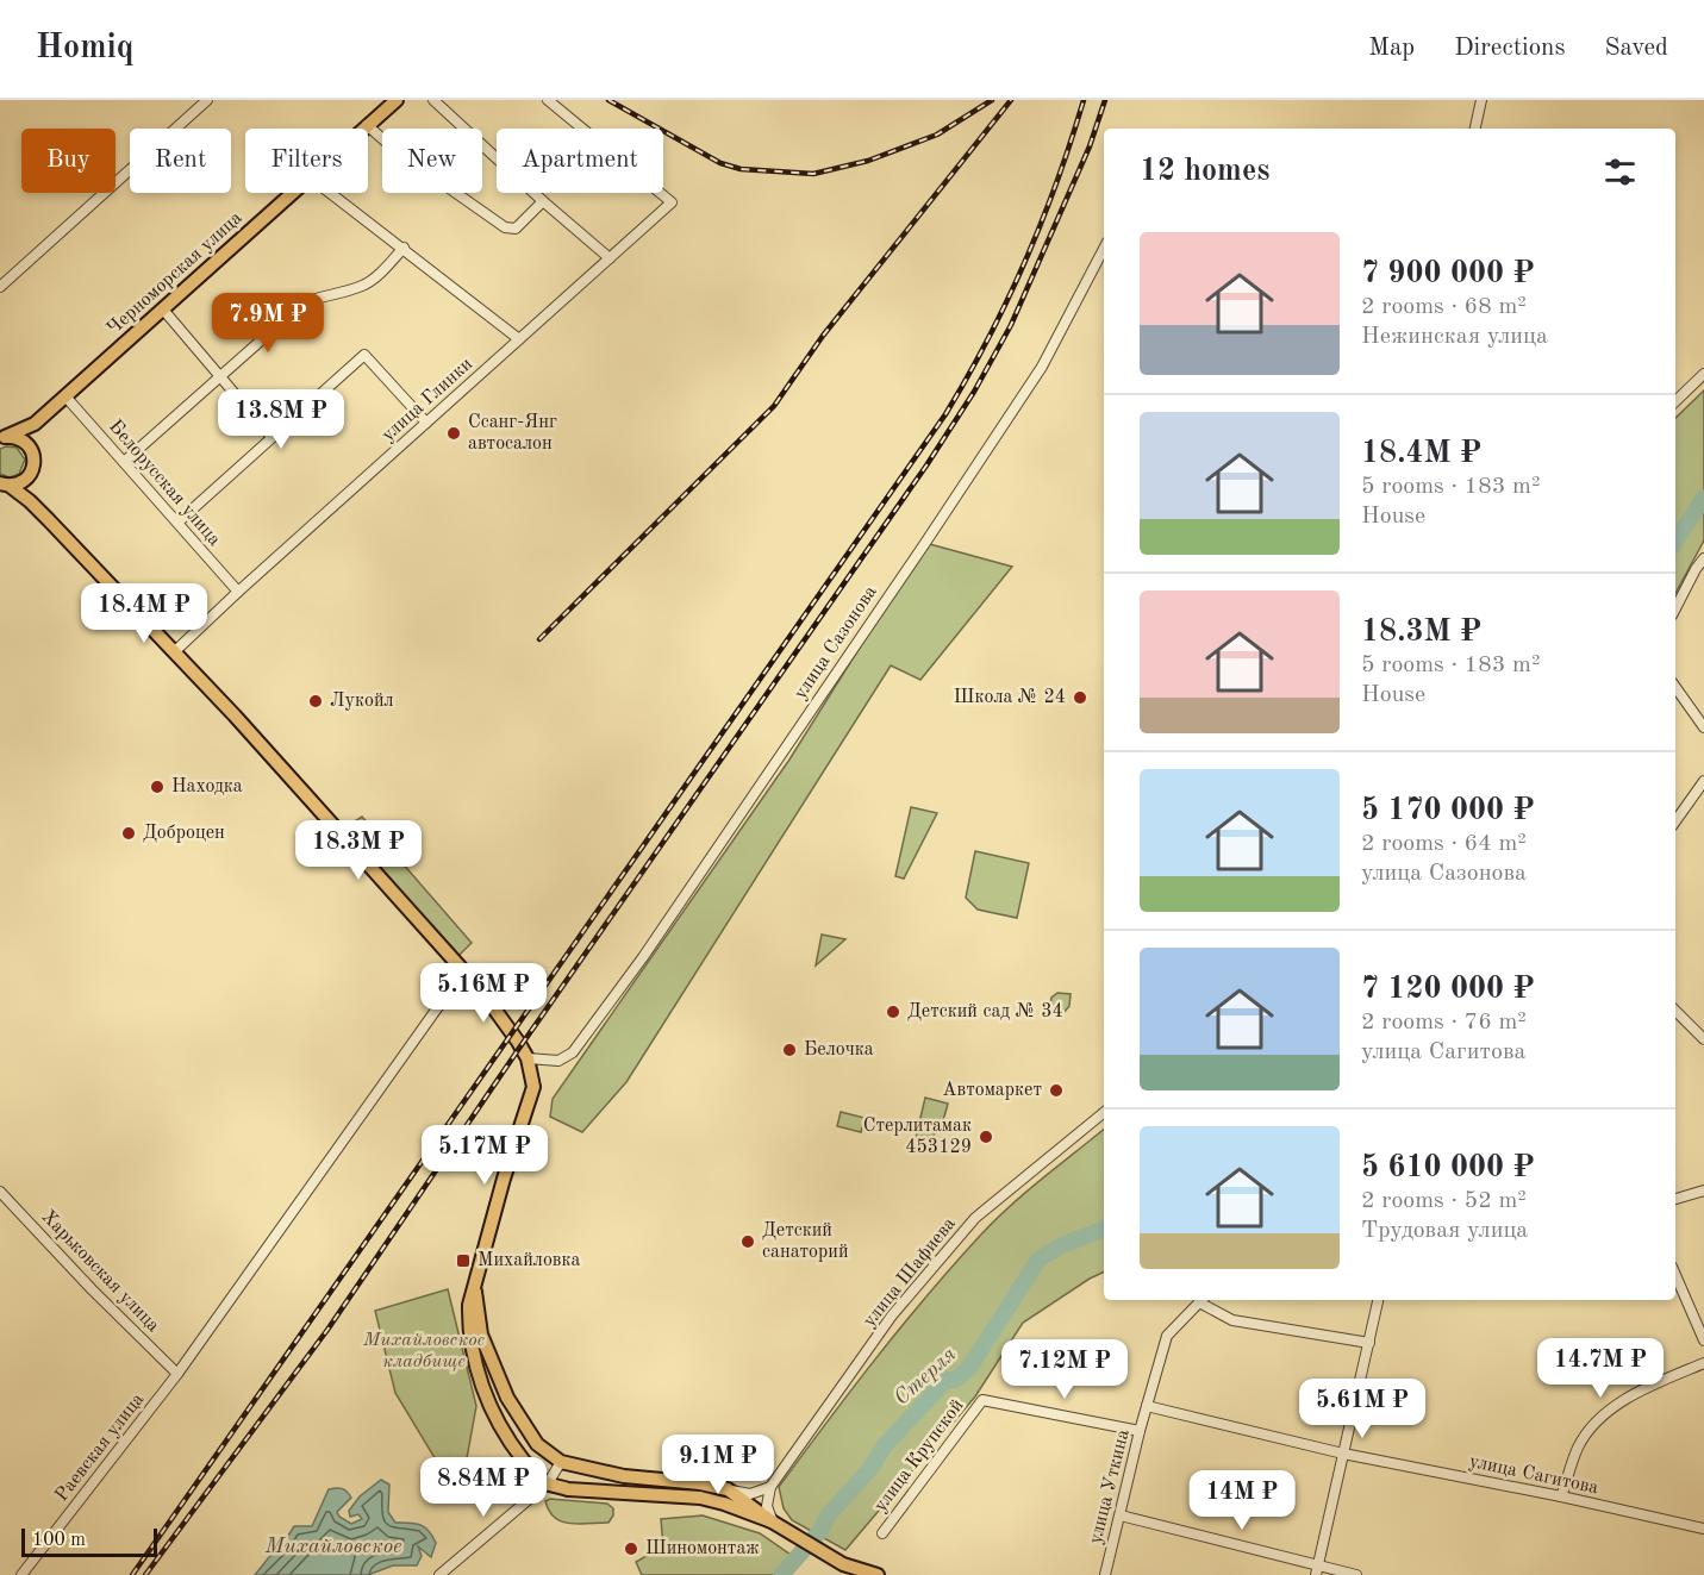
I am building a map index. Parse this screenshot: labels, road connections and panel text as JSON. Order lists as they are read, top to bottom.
{
  "streets": {
    "main road": ["Черноморская улица"],
    "street": [
      "улица Глинки",
      "Белорусская улица",
      "улица Сазонова",
      "Харьковская улица",
      "улица Шафиева",
      "Раевская улица",
      "улица Крупской",
      "улица Сагитова",
      "улица Уткина"
    ]
  },
  "crossings": [
    ["Черноморская улица", "Белорусская улица"],
    ["улица Глинки", "Белорусская улица"],
    ["Харьковская улица", "Раевская улица"],
    ["улица Крупской", "улица Уткина"],
    ["улица Сагитова", "улица Уткина"]
  ],
  "water": ["Стерля", "Михайловское"],
  "parks": ["Михайловское кладбище"],
  "places": {
    "other": [
      "Ссанг-Янг автосалон",
      "Школа № 24",
      "Лукойл",
      "Находка",
      "Доброцен",
      "Детский сад № 34",
      "Белочка",
      "Автомаркет",
      "Стерлитамак 453129",
      "Детский санаторий",
      "Шиномонтаж"
    ],
    "transit": ["Михайловка"]
  },
  "scale_bar": "100 m",
  "page": {
    "header": "Homiq",
    "nav": ["Map", "Directions", "Saved"],
    "chip": [
      "Buy",
      "Rent",
      "Filters",
      "New",
      "Apartment"
    ],
    "heading": "12 homes",
    "list": [
      {
        "name": "7 900 000 ₽",
        "note": "2 rooms · 68 m² · Нежинская улица"
      },
      {
        "name": "18.4M ₽",
        "note": "5 rooms · 183 m² · House"
      },
      {
        "name": "18.3M ₽",
        "note": "5 rooms · 183 m² · House"
      },
      {
        "name": "5 170 000 ₽",
        "note": "2 rooms · 64 m² · улица Сазонова"
      },
      {
        "name": "7 120 000 ₽",
        "note": "2 rooms · 76 m² · улица Сагитова"
      },
      {
        "name": "5 610 000 ₽",
        "note": "2 rooms · 52 m² · Трудовая улица"
      }
    ],
    "price": [
      "7.9M ₽",
      "13.8M ₽",
      "18.4M ₽",
      "18.3M ₽",
      "5.16M ₽",
      "5.17M ₽",
      "14.7M ₽",
      "7.12M ₽",
      "5.61M ₽",
      "9.1M ₽",
      "8.84M ₽",
      "14M ₽"
    ],
    "scale": "100 m"
  }
}
